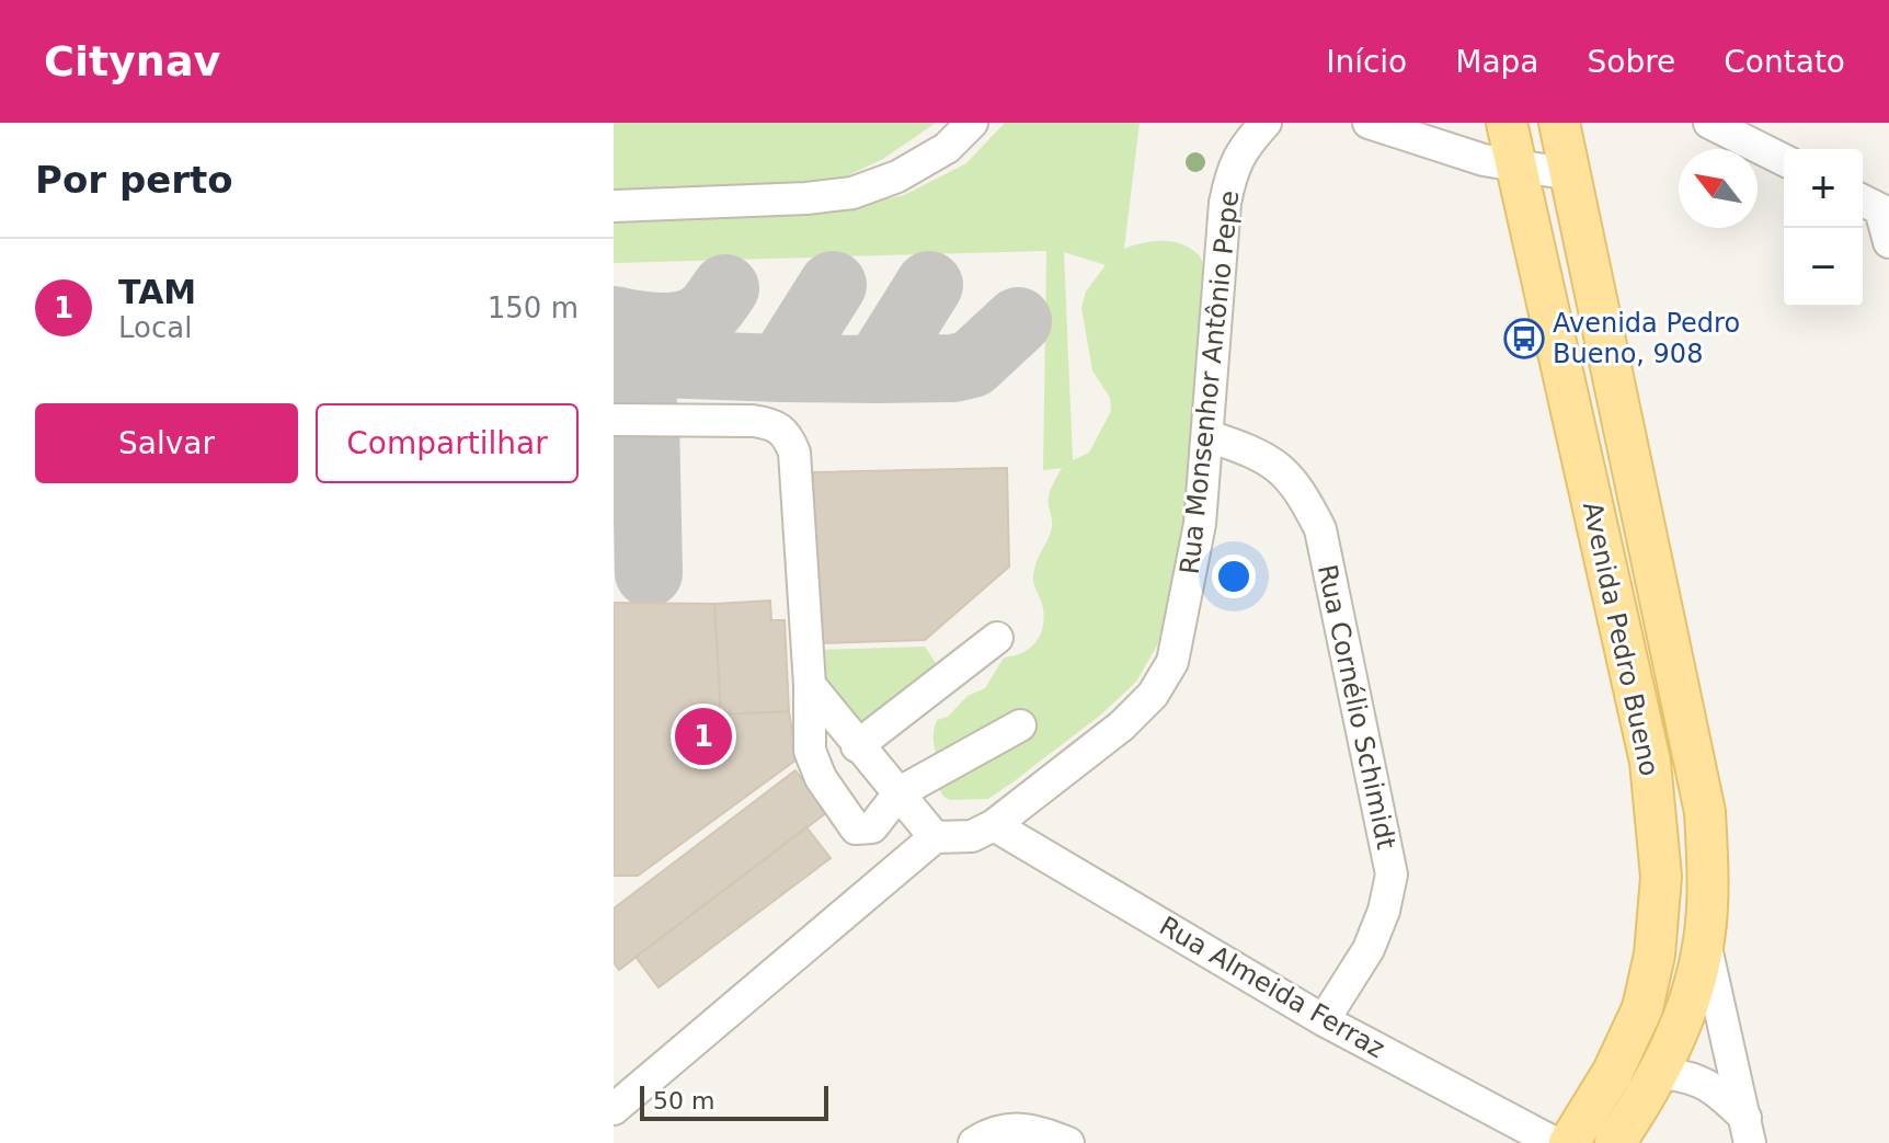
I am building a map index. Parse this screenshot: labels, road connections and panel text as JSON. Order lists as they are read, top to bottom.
{
  "streets": {
    "main road": ["Avenida Pedro Bueno"],
    "street": ["Rua Monsenhor Antônio Pepe", "Rua Cornélio Schimidt", "Rua Almeida Ferraz"]
  },
  "crossings": [
    ["Rua Monsenhor Antônio Pepe", "Rua Cornélio Schimidt"],
    ["Rua Monsenhor Antônio Pepe", "Rua Almeida Ferraz"],
    ["Rua Cornélio Schimidt", "Rua Almeida Ferraz"]
  ],
  "places": {
    "bus stop": ["Avenida Pedro Bueno, 908"]
  },
  "scale_bar": "50 m",
  "north": "top left",
  "page": {
    "header": "Citynav",
    "nav": [
      "Início",
      "Mapa",
      "Sobre",
      "Contato"
    ],
    "heading": "Por perto",
    "map_buttons": ["+", "−"],
    "list": [
      {
        "mark": "1",
        "name": "TAM",
        "note": "Local",
        "value": "150 m"
      }
    ],
    "buttons": ["Salvar", "Compartilhar"],
    "pins": "1",
    "scale": "50 m"
  }
}
